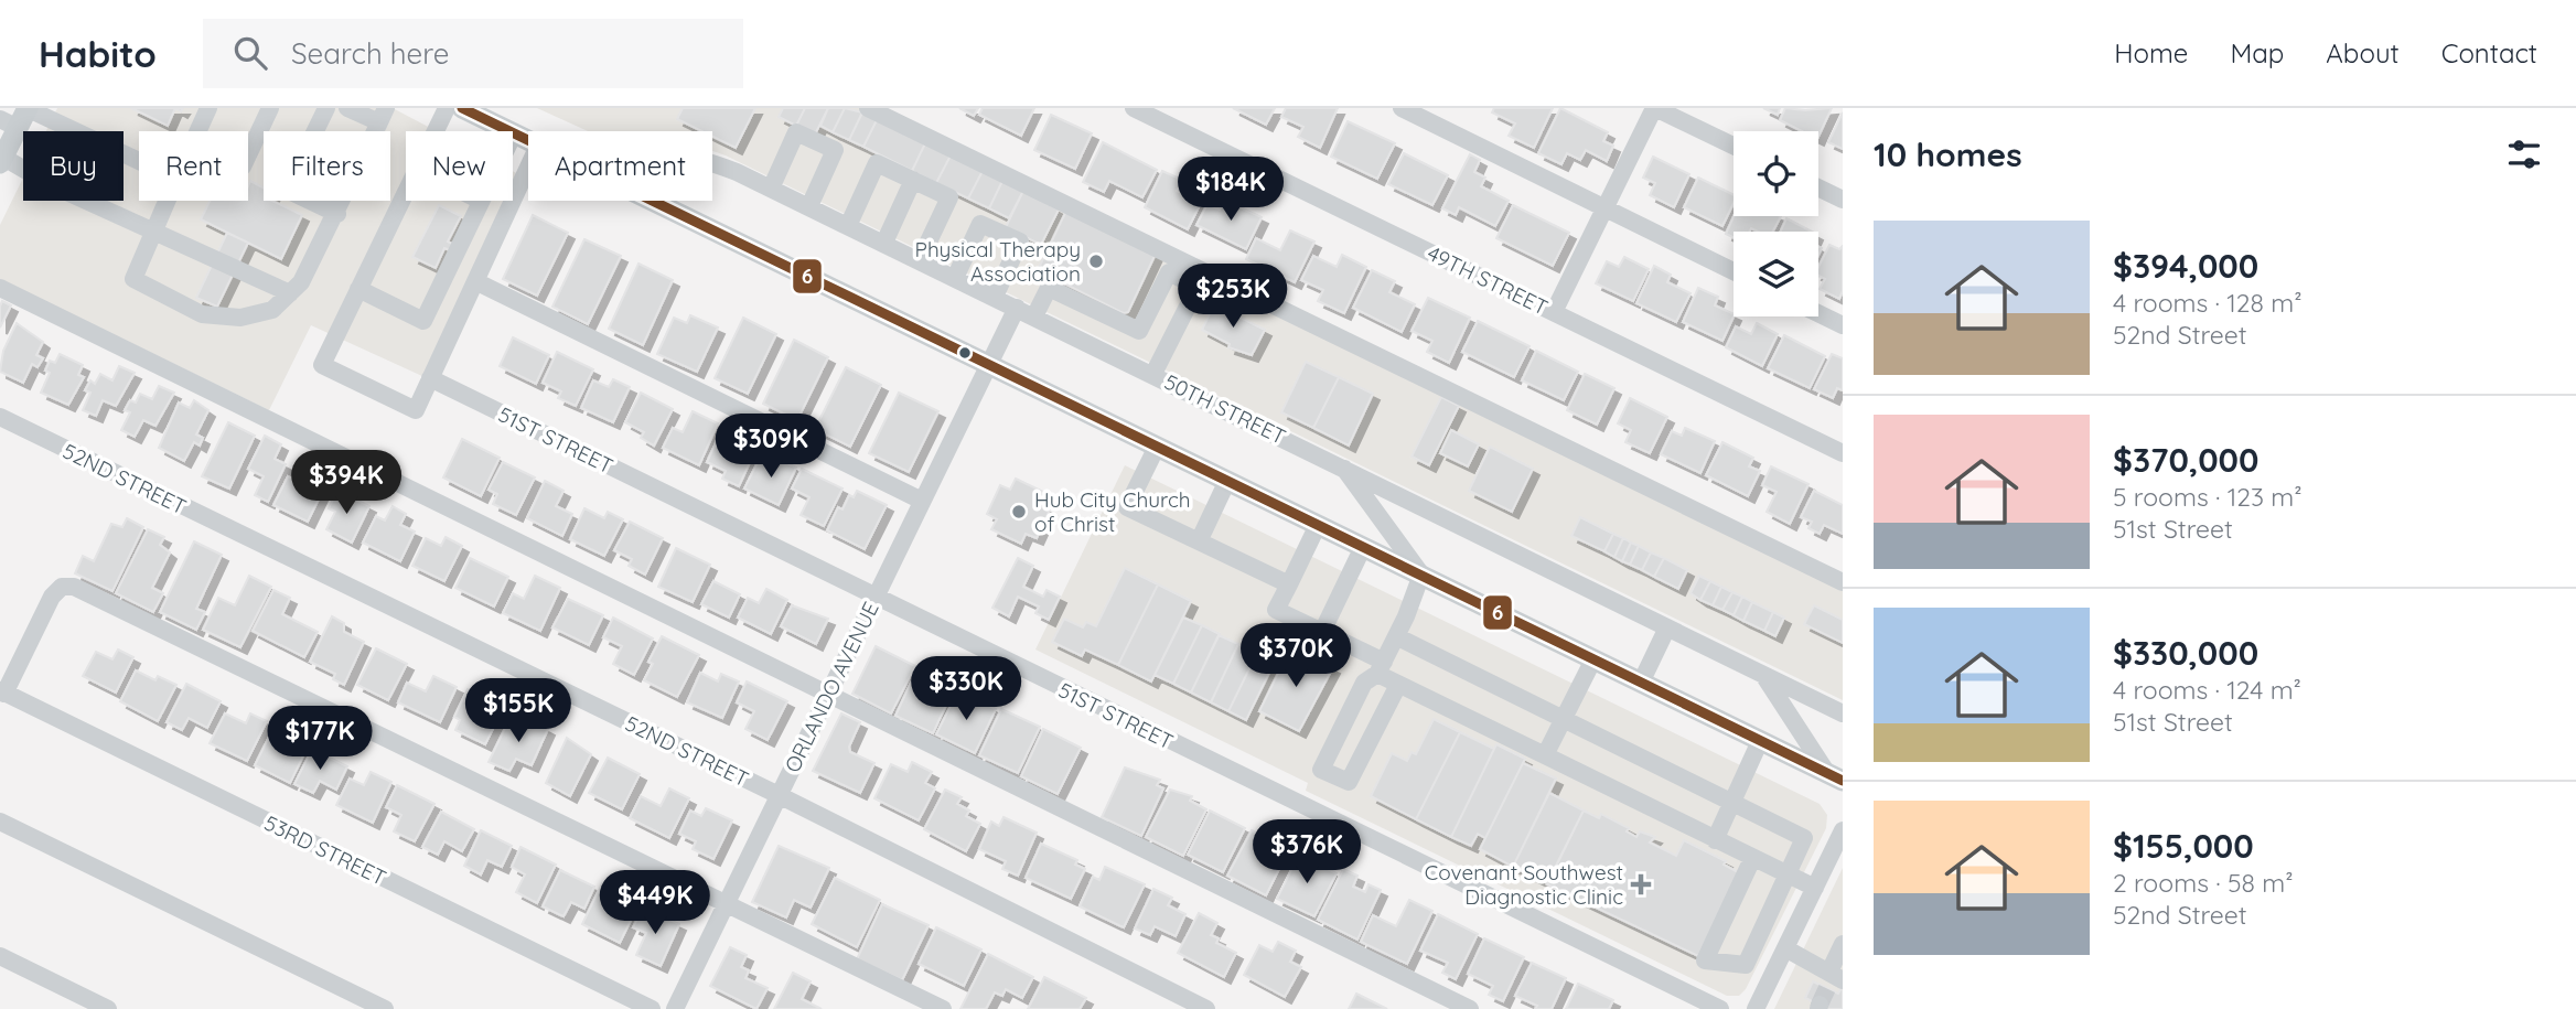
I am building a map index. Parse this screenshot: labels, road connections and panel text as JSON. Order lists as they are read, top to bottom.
{
  "streets": {
    "street": [
      "49TH STREET",
      "50TH STREET",
      "51ST STREET",
      "52ND STREET",
      "ORLANDO AVENUE",
      "53RD STREET"
    ]
  },
  "crossings": [
    ["50TH STREET", "ORLANDO AVENUE"],
    ["51ST STREET", "ORLANDO AVENUE"],
    ["52ND STREET", "ORLANDO AVENUE"]
  ],
  "places": {
    "other": ["Physical Therapy Association", "Hub City Church of Christ"],
    "health": ["Covenant Southwest Diagnostic Clinic"]
  },
  "lines": ["transit line 6"],
  "page": {
    "header": "Habito",
    "search": "Search here",
    "nav": [
      "Home",
      "Map",
      "About",
      "Contact"
    ],
    "heading": "10 homes",
    "chip": [
      "Buy",
      "Rent",
      "Filters",
      "New",
      "Apartment"
    ],
    "price": [
      "$184K",
      "$253K",
      "$309K",
      "$394K",
      "$370K",
      "$330K",
      "$155K",
      "$177K",
      "$376K",
      "$449K"
    ],
    "list": [
      {
        "name": "$394,000",
        "note": "4 rooms · 128 m² · 52nd Street"
      },
      {
        "name": "$370,000",
        "note": "5 rooms · 123 m² · 51st Street"
      },
      {
        "name": "$330,000",
        "note": "4 rooms · 124 m² · 51st Street"
      },
      {
        "name": "$155,000",
        "note": "2 rooms · 58 m² · 52nd Street"
      }
    ]
  }
}
